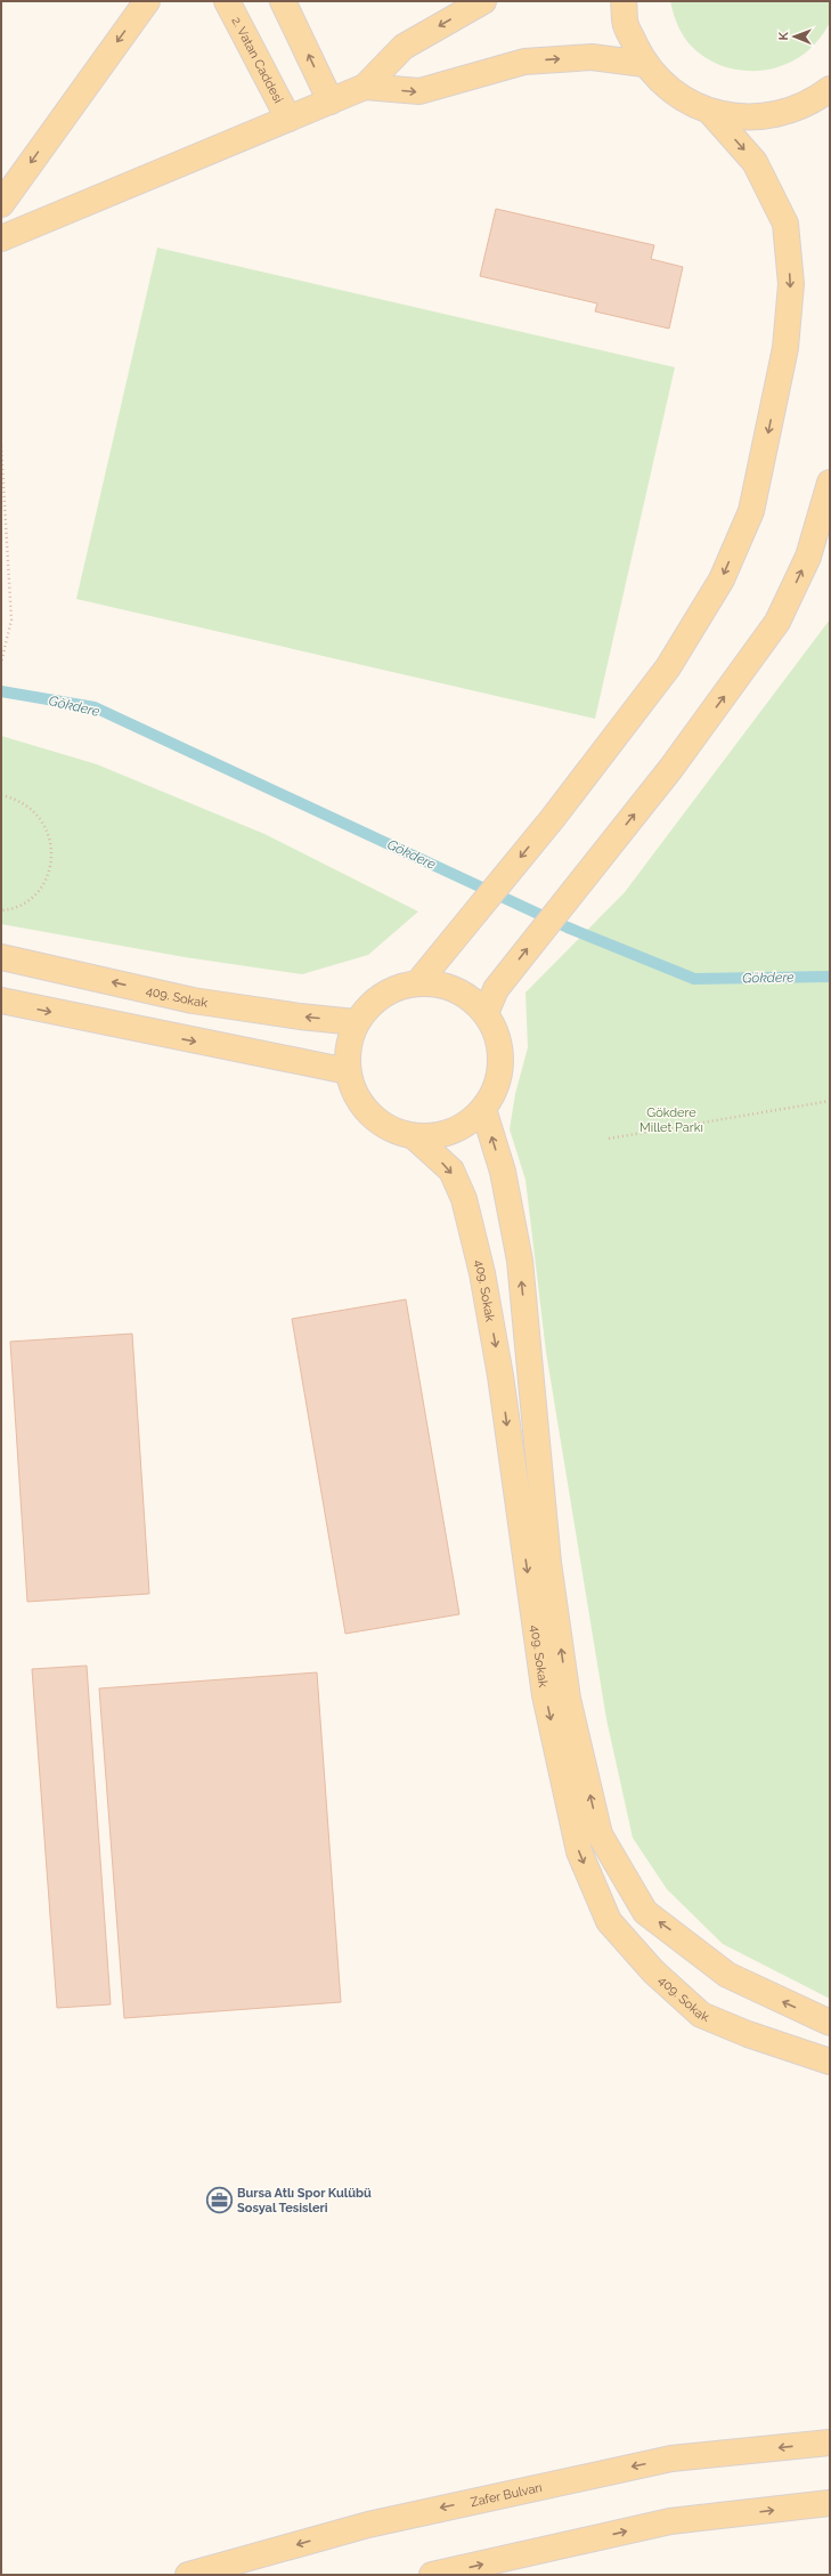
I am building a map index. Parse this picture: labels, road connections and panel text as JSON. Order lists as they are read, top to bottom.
{
  "streets": {
    "main road": ["2. Vatan Caddesi", "409. Sokak", "Zafer Bulvarı"]
  },
  "water": ["Gökdere"],
  "parks": ["Gökdere Millet Parkı"],
  "places": {
    "office": ["Bursa Atlı Spor Kulübü Sosyal Tesisleri"]
  },
  "north": "left"
}
